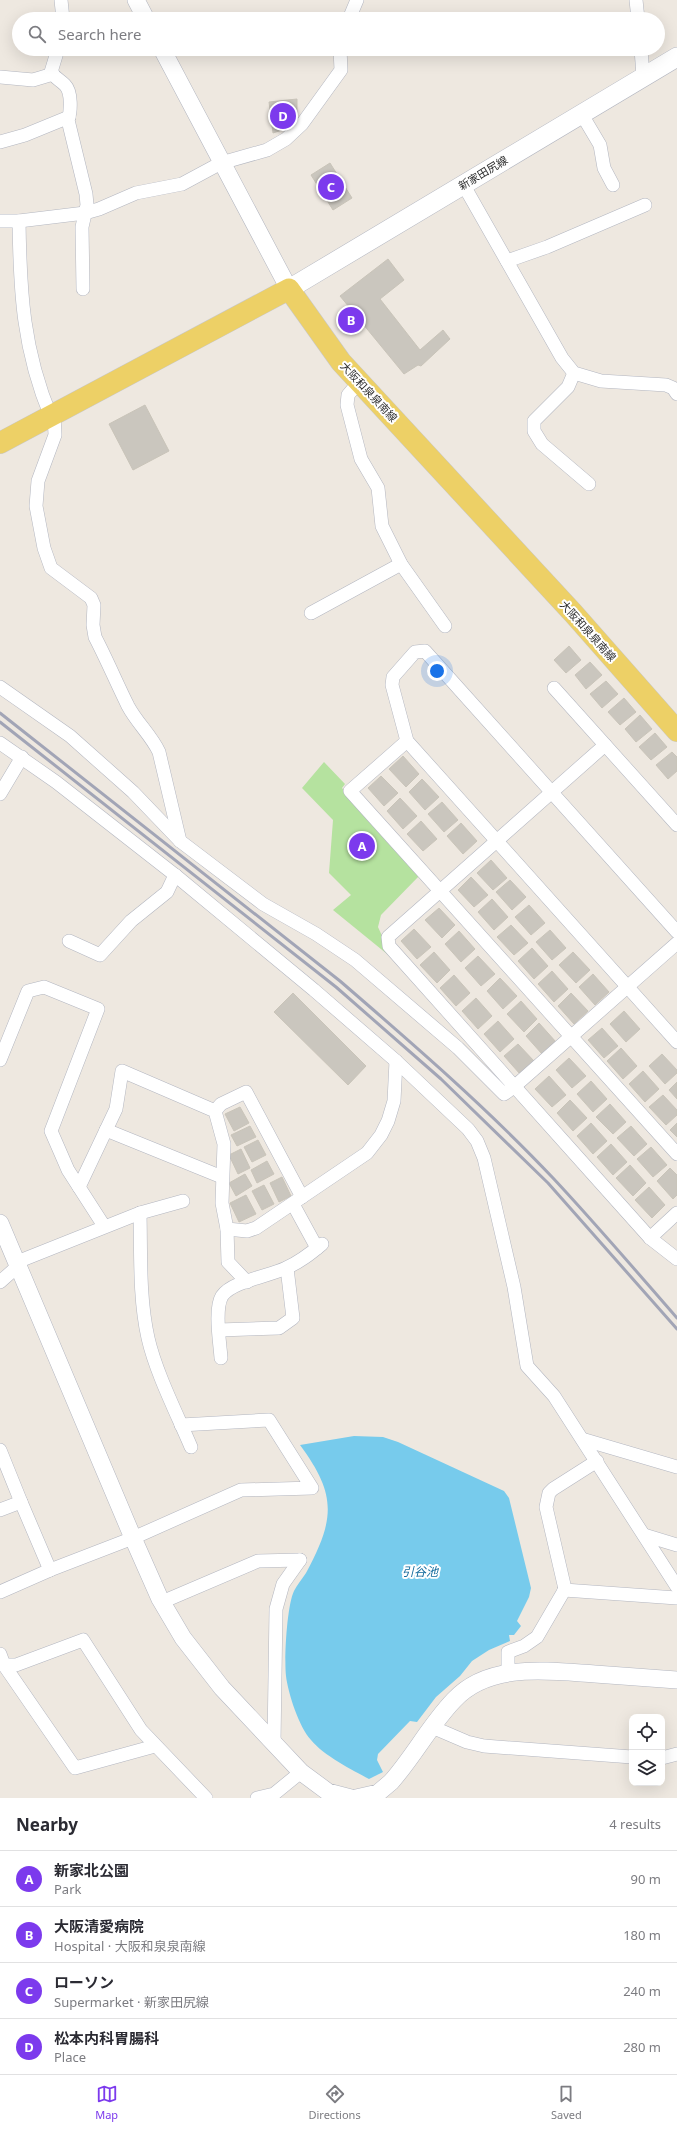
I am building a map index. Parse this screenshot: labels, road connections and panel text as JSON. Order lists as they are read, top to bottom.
{
  "streets": {
    "main road": ["新家田尻線", "大阪和泉泉南線"]
  },
  "crossings": [
    ["新家田尻線", "大阪和泉泉南線"]
  ],
  "water": ["引谷池"],
  "page": {
    "search": "Search here",
    "pins": [
      "D",
      "C",
      "B",
      "A"
    ],
    "heading": ["Nearby", "4 results"],
    "list": [
      {
        "mark": "A",
        "name": "新家北公園",
        "note": "Park",
        "value": "90 m"
      },
      {
        "mark": "B",
        "name": "大阪清愛病院",
        "note": "Hospital · 大阪和泉泉南線",
        "value": "180 m"
      },
      {
        "mark": "C",
        "name": "ローソン",
        "note": "Supermarket · 新家田尻線",
        "value": "240 m"
      },
      {
        "mark": "D",
        "name": "松本内科胃腸科",
        "note": "Place",
        "value": "280 m"
      }
    ],
    "nav": ["Map", "Directions", "Saved"]
  }
}
